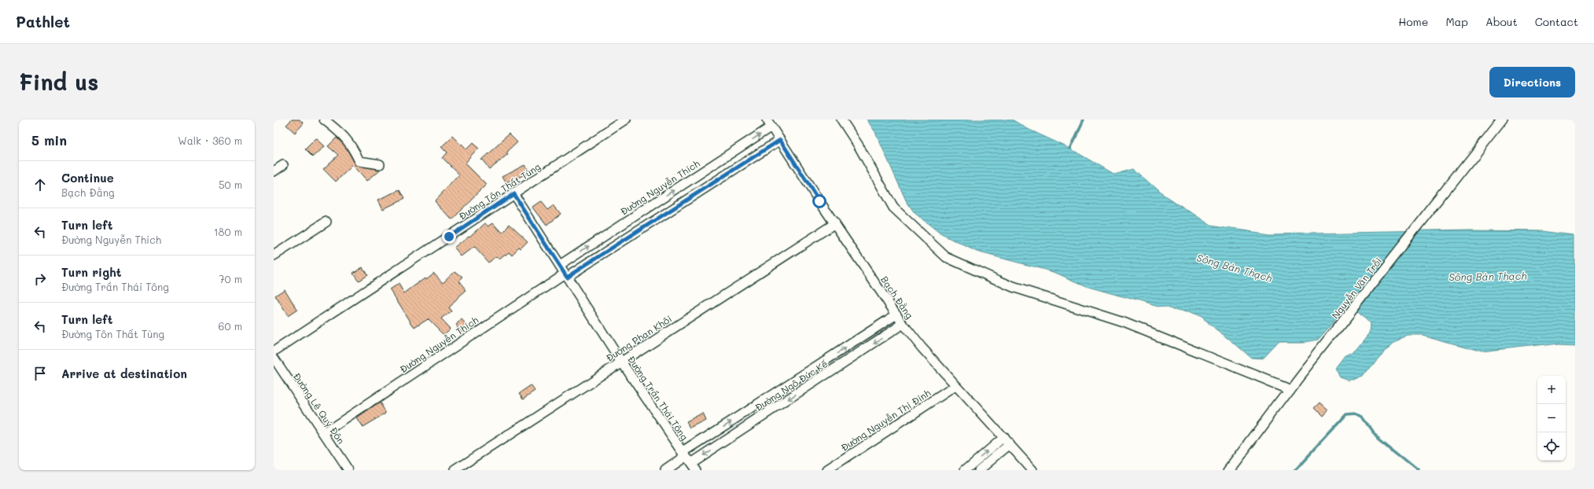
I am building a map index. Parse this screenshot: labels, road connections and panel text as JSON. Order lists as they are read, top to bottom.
{
  "streets": {
    "street": [
      "Đường Nguyễn Thích",
      "Đường Tôn Thất Tùng",
      "Nguyễn Văn Trỗi",
      "Bạch Đằng",
      "Đường Phan Khôi",
      "Đường Ngô Đức Kế",
      "Đường Trần Thái Tông",
      "Đường Lê Quý Đôn",
      "Đường Nguyễn Thị Định"
    ]
  },
  "crossings": [
    ["Đường Nguyễn Thích", "Bạch Đằng"],
    ["Đường Nguyễn Thích", "Đường Trần Thái Tông"],
    ["Đường Nguyễn Thích", "Đường Lê Quý Đôn"],
    ["Đường Tôn Thất Tùng", "Đường Trần Thái Tông"],
    ["Bạch Đằng", "Đường Phan Khôi"],
    ["Bạch Đằng", "Đường Ngô Đức Kế"],
    ["Bạch Đằng", "Đường Nguyễn Thị Định"],
    ["Đường Phan Khôi", "Đường Trần Thái Tông"],
    ["Đường Ngô Đức Kế", "Đường Trần Thái Tông"]
  ],
  "water": ["Sông Bàn Thạch"],
  "page": {
    "header": "Pathlet",
    "nav": [
      "Home",
      "Map",
      "About",
      "Contact"
    ],
    "buttons": "Directions",
    "title": "Find us",
    "heading": ["5 min", "Walk · 360 m"],
    "list": [
      ["Continue", "Bạch Đằng", "50 m"],
      ["Turn left", "Đường Nguyễn Thích", "180 m"],
      ["Turn right", "Đường Trần Thái Tông", "70 m"],
      ["Turn left", "Đường Tôn Thất Tùng", "60 m"],
      "Arrive at destination"
    ],
    "map_buttons": ["+", "−"]
  }
}
